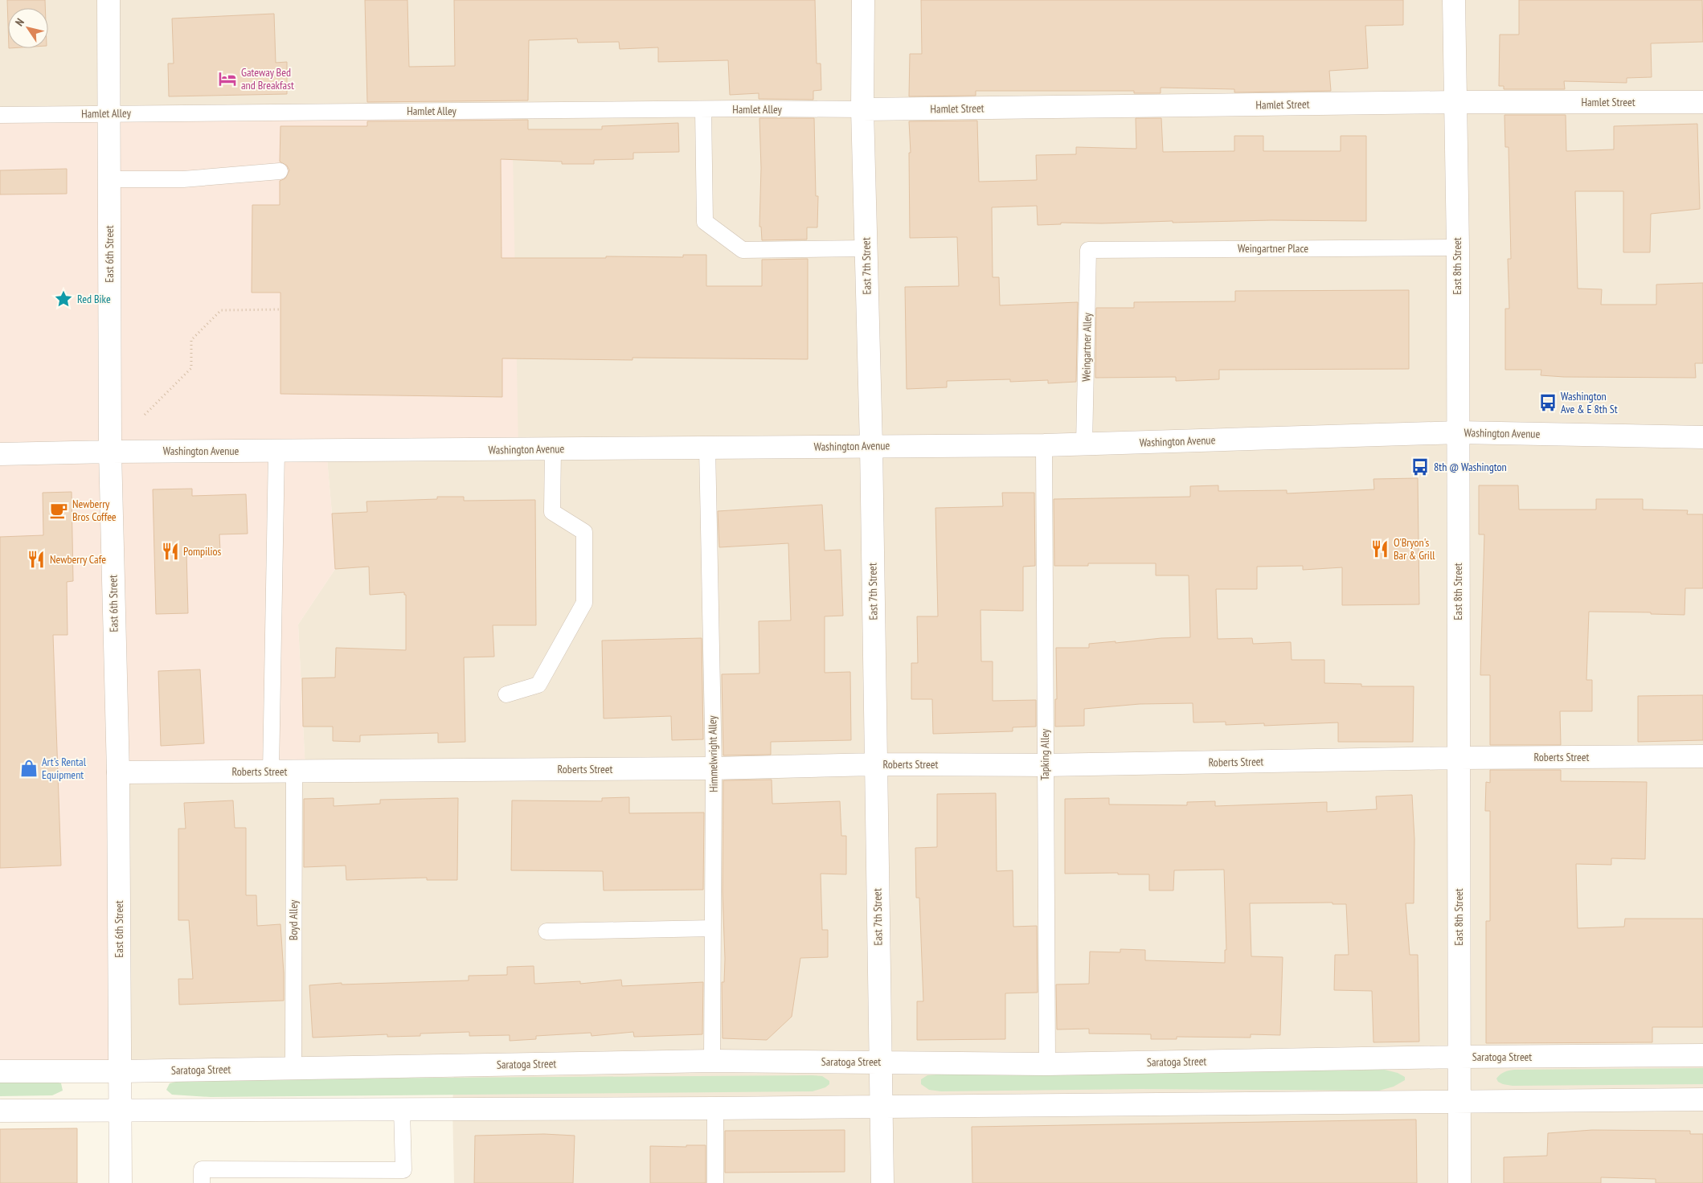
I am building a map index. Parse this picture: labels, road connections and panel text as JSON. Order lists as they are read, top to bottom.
{
  "streets": {
    "street": [
      "Hamlet Street",
      "East 6th Street",
      "East 7th Street",
      "East 8th Street",
      "Washington Avenue",
      "Roberts Street",
      "Saratoga Street"
    ],
    "lane": [
      "Hamlet Alley",
      "Weingartner Place",
      "Weingartner Alley",
      "Himmelwright Alley",
      "Tapking Alley",
      "Boyd Alley"
    ]
  },
  "crossings": [
    ["Hamlet Street", "Hamlet Alley"],
    ["Hamlet Street", "East 7th Street"],
    ["Hamlet Street", "East 8th Street"],
    ["Hamlet Alley", "East 6th Street"],
    ["Hamlet Alley", "East 7th Street"],
    ["Weingartner Place", "East 8th Street"],
    ["Weingartner Place", "Weingartner Alley"],
    ["East 6th Street", "Washington Avenue"],
    ["East 6th Street", "Roberts Street"],
    ["East 6th Street", "Saratoga Street"],
    ["East 7th Street", "Washington Avenue"],
    ["East 7th Street", "Roberts Street"],
    ["East 7th Street", "Saratoga Street"],
    ["East 8th Street", "Washington Avenue"],
    ["East 8th Street", "Roberts Street"],
    ["East 8th Street", "Saratoga Street"],
    ["Weingartner Alley", "Washington Avenue"],
    ["Washington Avenue", "Himmelwright Alley"],
    ["Washington Avenue", "Tapking Alley"],
    ["Himmelwright Alley", "Roberts Street"],
    ["Himmelwright Alley", "Saratoga Street"],
    ["Tapking Alley", "Roberts Street"],
    ["Tapking Alley", "Saratoga Street"],
    ["Roberts Street", "Boyd Alley"],
    ["Boyd Alley", "Saratoga Street"]
  ],
  "places": {
    "hotel": ["Gateway Bed and Breakfast"],
    "place": ["Red Bike"],
    "bus stop": ["Washington Ave & E 8th St", "8th @ Washington"],
    "cafe": ["Newberry Bros Coffee"],
    "restaurant": ["O'Bryon's Bar & Grill", "Pompilios", "Newberry Cafe"],
    "shop": ["Art's Rental Equipment"]
  },
  "north": "top left"
}
